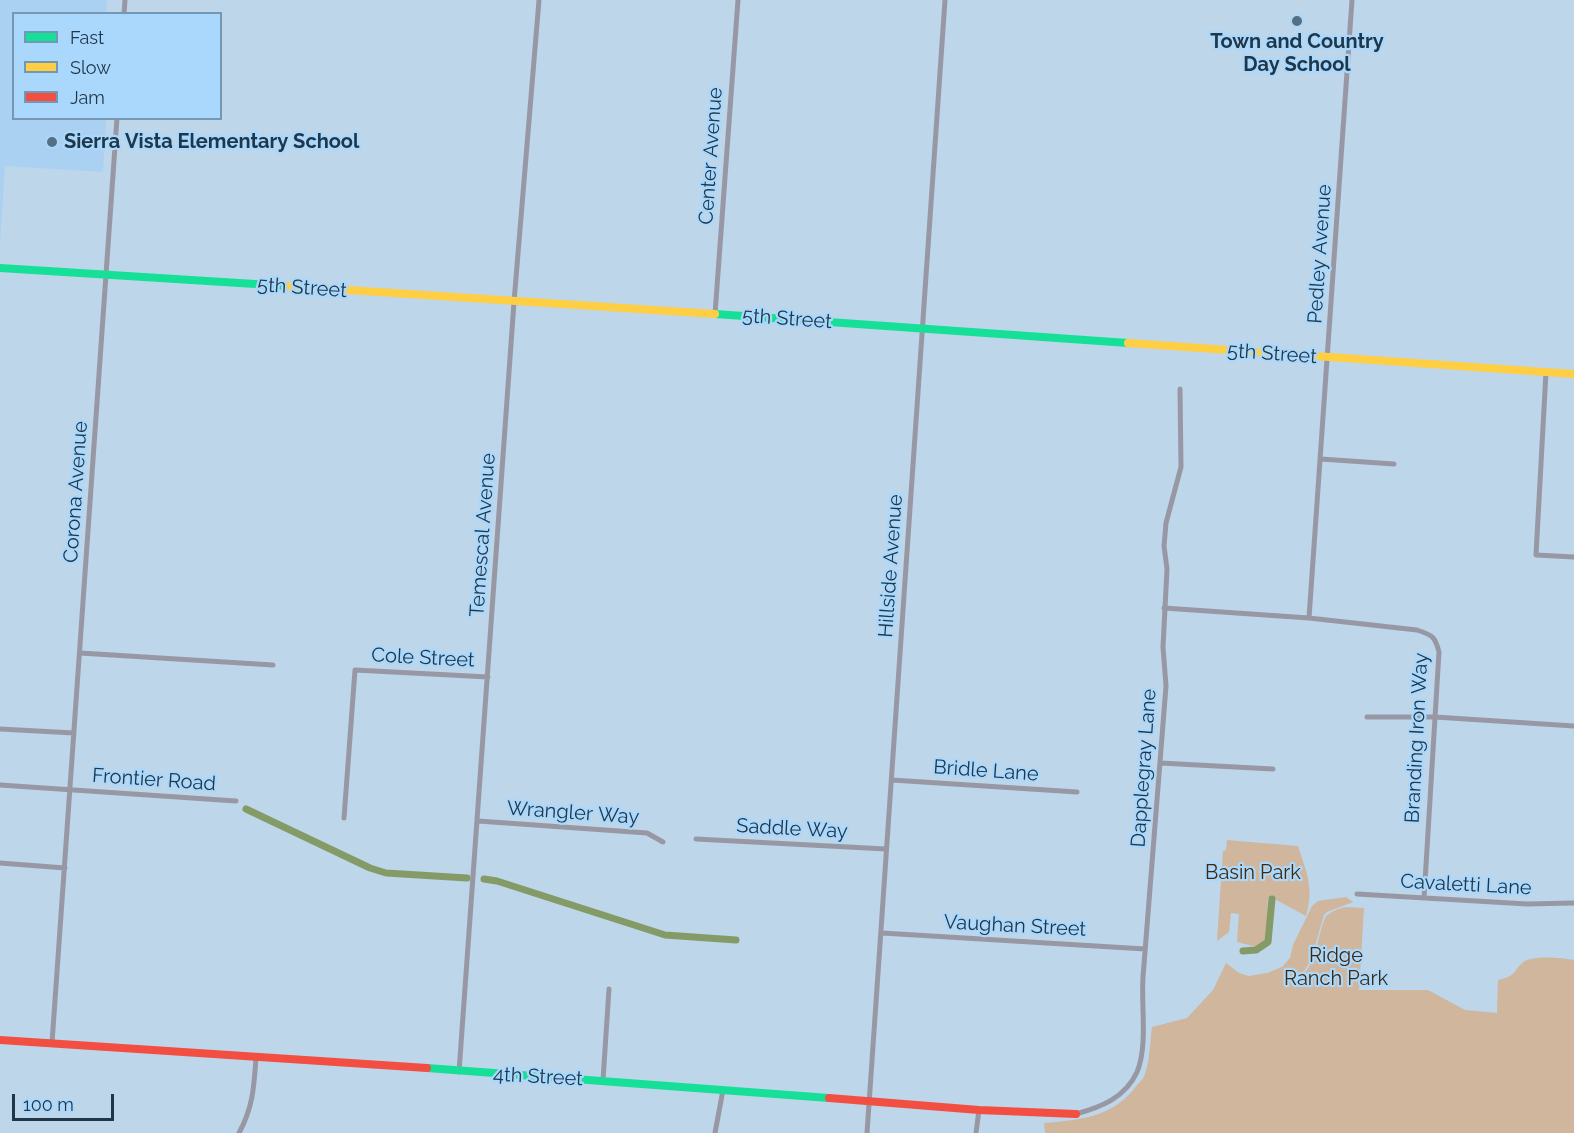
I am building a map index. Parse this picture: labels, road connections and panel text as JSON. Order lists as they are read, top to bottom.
{
  "streets": {
    "street": [
      "Center Avenue",
      "Pedley Avenue",
      "5th Street",
      "Corona Avenue",
      "Temescal Avenue",
      "Hillside Avenue",
      "Cole Street",
      "Branding Iron Way",
      "Dapplegray Lane",
      "Bridle Lane",
      "Frontier Road",
      "Wrangler Way",
      "Saddle Way",
      "Cavaletti Lane",
      "Vaughan Street",
      "4th Street"
    ]
  },
  "crossings": [
    ["Center Avenue", "5th Street"],
    ["Pedley Avenue", "5th Street"],
    ["Pedley Avenue", "Branding Iron Way"],
    ["5th Street", "Corona Avenue"],
    ["5th Street", "Temescal Avenue"],
    ["5th Street", "Hillside Avenue"],
    ["Corona Avenue", "Frontier Road"],
    ["Corona Avenue", "4th Street"],
    ["Temescal Avenue", "Cole Street"],
    ["Temescal Avenue", "Wrangler Way"],
    ["Temescal Avenue", "4th Street"],
    ["Hillside Avenue", "Bridle Lane"],
    ["Hillside Avenue", "Saddle Way"],
    ["Hillside Avenue", "Vaughan Street"],
    ["Hillside Avenue", "4th Street"],
    ["Branding Iron Way", "Dapplegray Lane"],
    ["Branding Iron Way", "Cavaletti Lane"],
    ["Dapplegray Lane", "Vaughan Street"],
    ["Dapplegray Lane", "4th Street"]
  ],
  "parks": ["Basin Park", "Ridge Ranch Park"],
  "places": ["Town and Country Day School", "Sierra Vista Elementary School"],
  "legend": ["Fast", "Slow", "Jam"],
  "scale_bar": "100 m"
}
